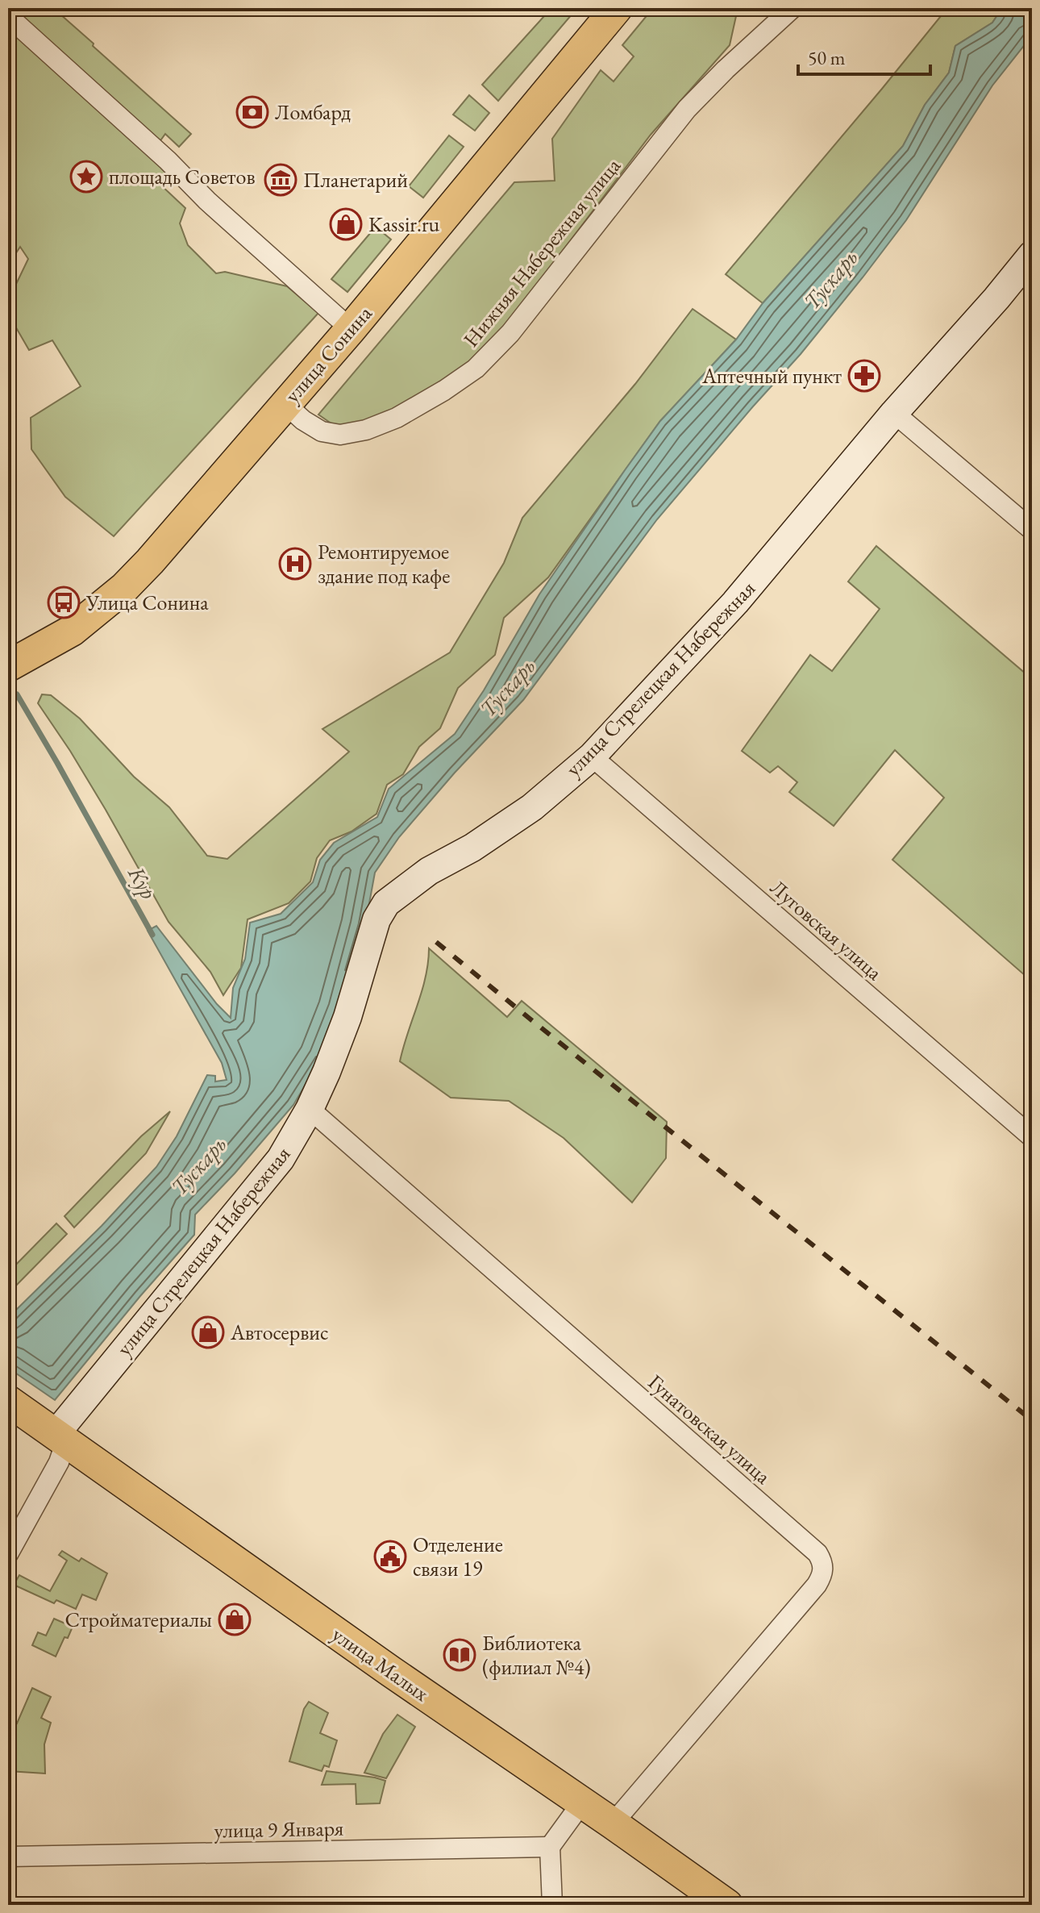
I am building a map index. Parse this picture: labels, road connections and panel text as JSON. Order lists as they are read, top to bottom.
{
  "streets": {
    "main road": ["улица Сонина", "улица Малых"],
    "street": [
      "Нижняя Набережная улица",
      "улица Стрелецкая Набережная",
      "Луговская улица",
      "Гунатовская улица",
      "улица 9 Января"
    ]
  },
  "crossings": [
    ["Нижняя Набережная улица", "улица Сонина"],
    ["улица Стрелецкая Набережная", "Луговская улица"],
    ["улица Стрелецкая Набережная", "Гунатовская улица"],
    ["улица Стрелецкая Набережная", "улица Малых"],
    ["Гунатовская улица", "улица Малых"]
  ],
  "water": ["Тускарь", "Кур"],
  "places": {
    "bank": ["Ломбард"],
    "place": ["площадь Советов"],
    "museum": ["Планетарий"],
    "shop": ["Kassir.ru", "Автосервис", "Стройматериалы"],
    "pharmacy": ["Аптечный пункт"],
    "hospital": ["Ремонтируемое здание под кафе"],
    "bus stop": ["Улица Сонина"],
    "public building": ["Отделение связи 19"],
    "library": ["Библиотека (филиал №4)"]
  },
  "scale_bar": "50 m"
}
